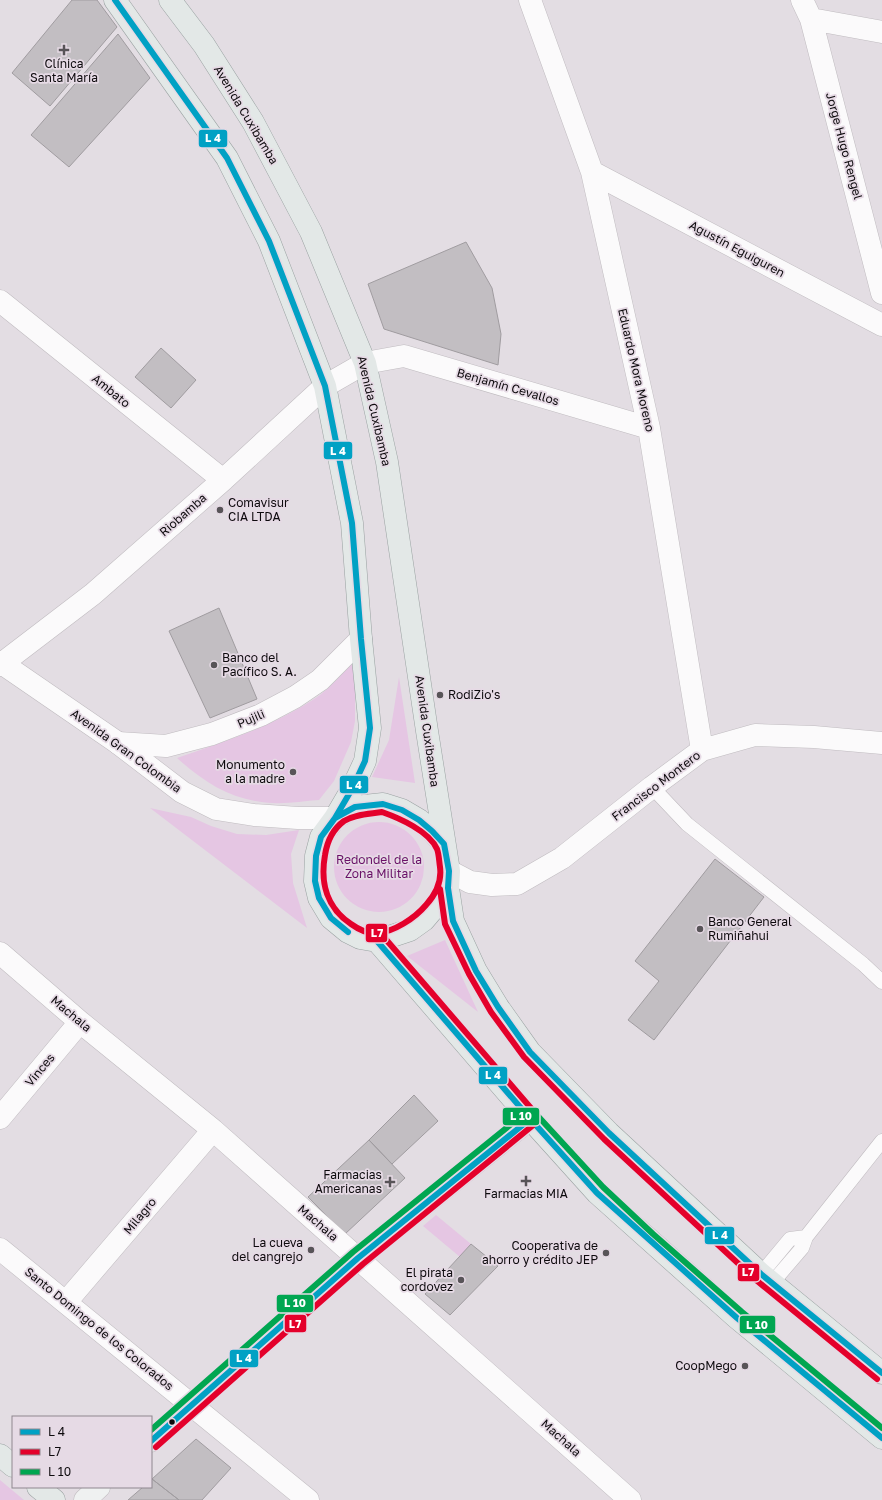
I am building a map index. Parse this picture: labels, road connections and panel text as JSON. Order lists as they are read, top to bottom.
{
  "streets": {
    "main road": ["Avenida Cuxibamba"],
    "street": [
      "Jorge Hugo Rengel",
      "Agustín Eguiguren",
      "Eduardo Mora Moreno",
      "Benjamín Cevallos",
      "Ambato",
      "Riobamba",
      "Pujili",
      "Avenida Gran Colombia",
      "Francisco Montero",
      "Machala",
      "Vinces",
      "Milagro",
      "Santo Domingo de los Colorados"
    ]
  },
  "crossings": [
    ["Avenida Cuxibamba", "Benjamín Cevallos"],
    ["Avenida Cuxibamba", "Riobamba"],
    ["Avenida Cuxibamba", "Avenida Gran Colombia"],
    ["Avenida Cuxibamba", "Francisco Montero"],
    ["Agustín Eguiguren", "Eduardo Mora Moreno"],
    ["Eduardo Mora Moreno", "Benjamín Cevallos"],
    ["Eduardo Mora Moreno", "Francisco Montero"],
    ["Benjamín Cevallos", "Riobamba"],
    ["Ambato", "Riobamba"],
    ["Riobamba", "Avenida Gran Colombia"],
    ["Pujili", "Avenida Gran Colombia"],
    ["Avenida Gran Colombia", "Francisco Montero"],
    ["Machala", "Vinces"],
    ["Machala", "Milagro"],
    ["Milagro", "Santo Domingo de los Colorados"]
  ],
  "parks": ["Redondel de la Zona Militar"],
  "places": {
    "health": ["Clínica Santa María", "Farmacias MIA", "Farmacias Americanas"],
    "other": [
      "Comavisur CIA LTDA",
      "Banco del Pacífico S. A.",
      "RodiZio's",
      "Monumento a la madre",
      "Banco General Rumiñahui",
      "La cueva del cangrejo",
      "Cooperativa de ahorro y crédito JEP",
      "El pirata cordovez",
      "CoopMego"
    ]
  },
  "lines": ["transit line L7"],
  "legend": ["L 4", "L7", "L 10"]
}
